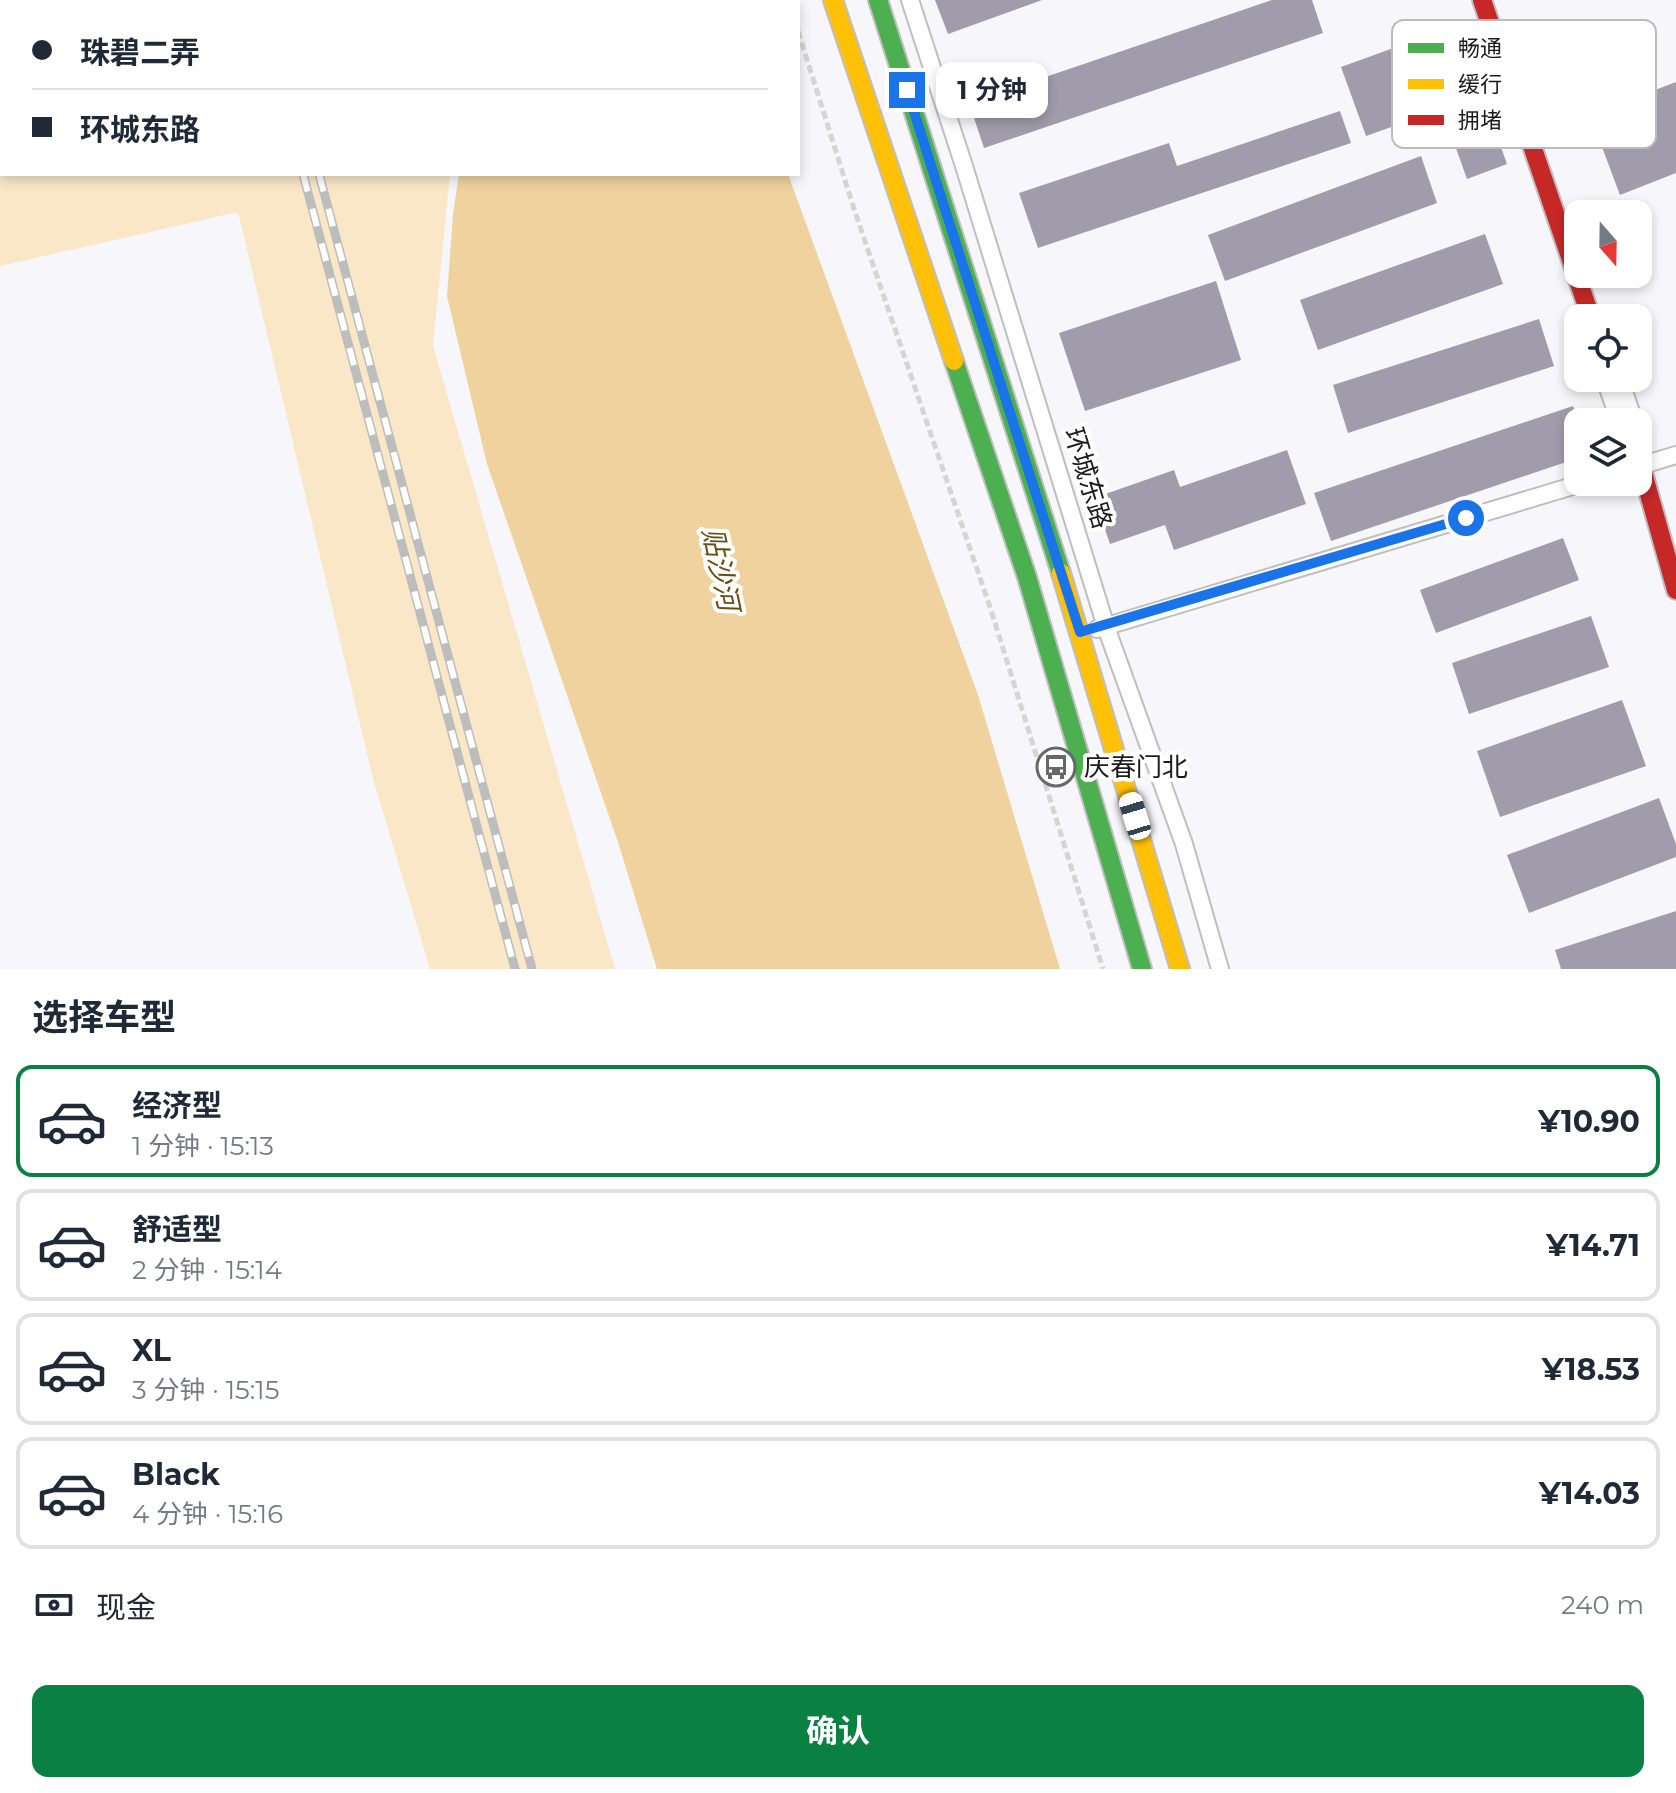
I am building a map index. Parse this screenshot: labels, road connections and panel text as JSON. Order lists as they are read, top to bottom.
{
  "streets": {
    "main road": ["环城东路"]
  },
  "water": ["贴沙河"],
  "places": {
    "bus stop": ["庆春门北"]
  },
  "legend": ["畅通", "缓行", "拥堵"],
  "north": "bottom",
  "page": {
    "banner": ["珠碧二弄", "环城东路"],
    "bubble": "1 分钟",
    "heading": "选择车型",
    "list": [
      {
        "name": "经济型",
        "note": "1 分钟 · 15:13",
        "value": "¥10.90"
      },
      {
        "name": "舒适型",
        "note": "2 分钟 · 15:14",
        "value": "¥14.71"
      },
      {
        "name": "XL",
        "note": "3 分钟 · 15:15",
        "value": "¥18.53"
      },
      {
        "name": "Black",
        "note": "4 分钟 · 15:16",
        "value": "¥14.03"
      }
    ],
    "pay": ["现金", "240 m"],
    "buttons": "确认"
  }
}
